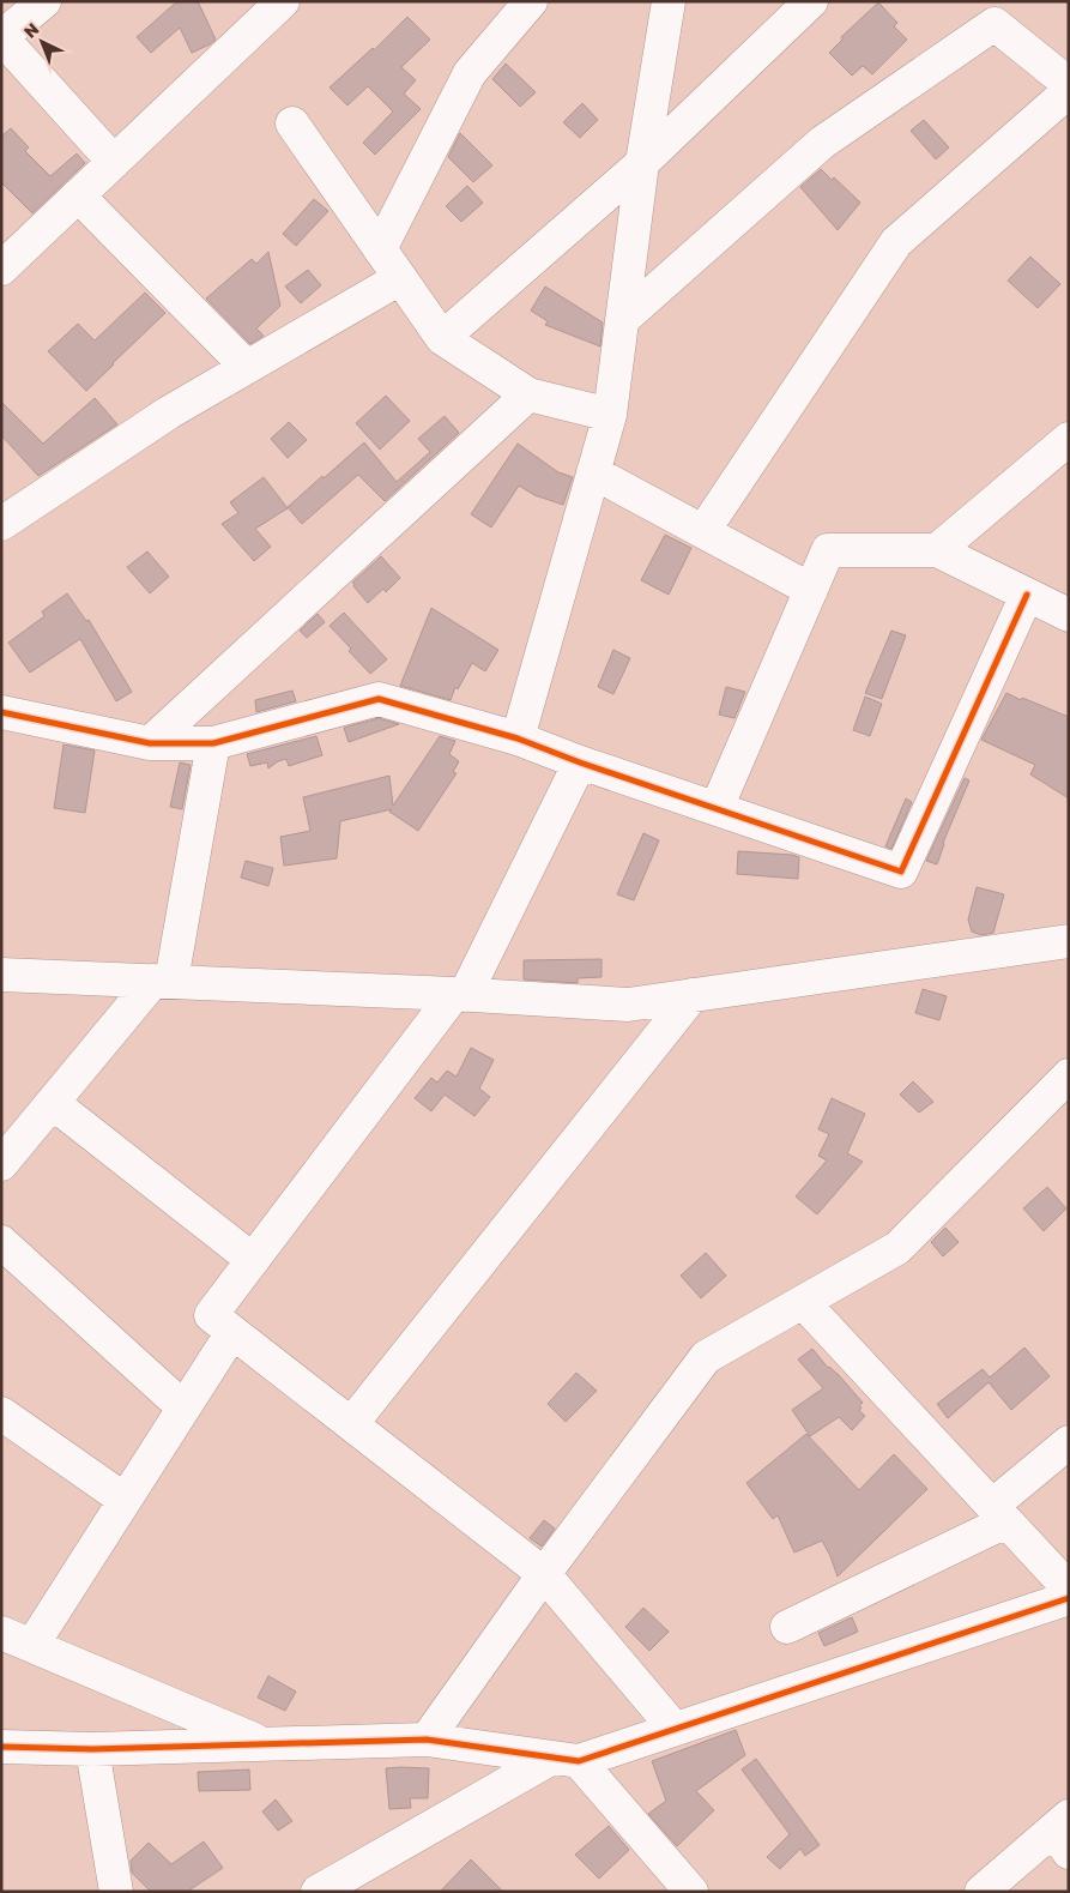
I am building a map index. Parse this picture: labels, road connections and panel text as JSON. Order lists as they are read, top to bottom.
{
  "north": "top left"
}
